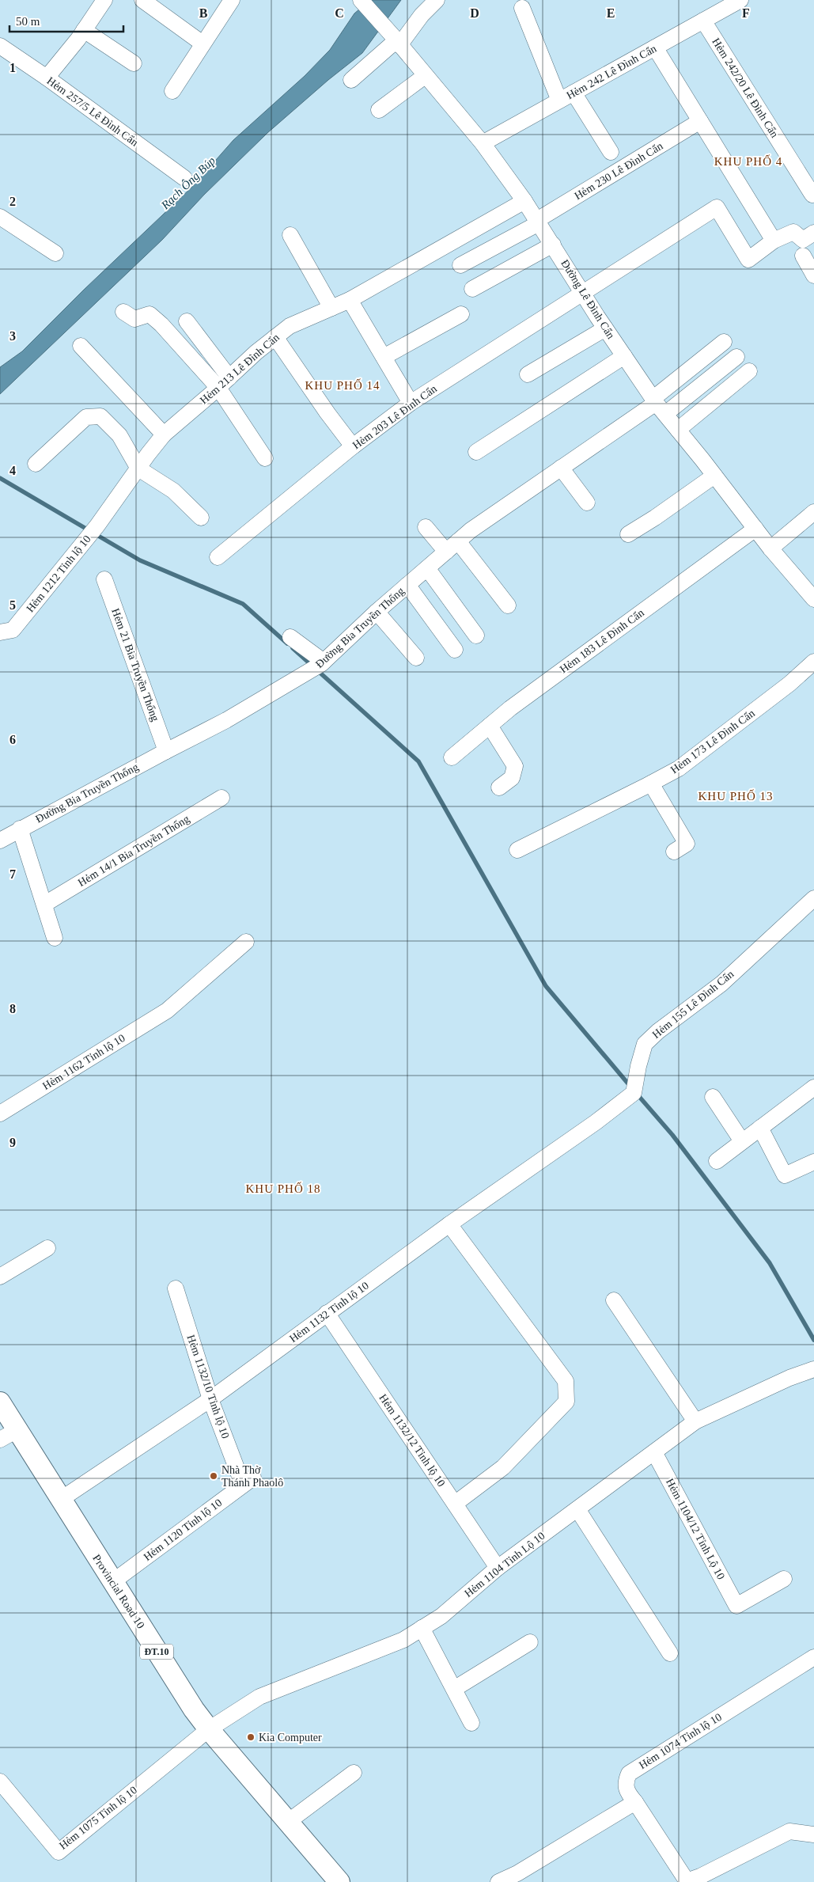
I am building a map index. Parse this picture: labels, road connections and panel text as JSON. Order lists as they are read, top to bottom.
{
  "streets": {
    "main road": ["Provincial Road 10", "ĐT.10"],
    "street": [
      "Hẻm 242 Lê Đình Cẩn",
      "Hẻm 242/20 Lê Đình Cẩn",
      "Hẻm 257/5 Lê Đình Cẩn",
      "Hẻm 230 Lê Đình Cẩn",
      "Đường Lê Đình Cẩn",
      "Hẻm 213 Lê Đình Cẩn",
      "Hẻm 203 Lê Đình Cẩn",
      "Hẻm 1212 Tỉnh lộ 10",
      "Đường Bia Truyền Thống",
      "Hẻm 183 Lê Đình Cẩn",
      "Hẻm 21 Bia Truyền Thống",
      "Hẻm 173 Lê Đình Cẩn",
      "Hẻm 14/1 Bia Truyền Thống",
      "Hẻm 155 Lê Đình Cẩn",
      "Hẻm 1162 Tỉnh lộ 10",
      "Hẻm 1132 Tỉnh lộ 10",
      "Hẻm 1132/10 Tỉnh lộ 10",
      "Hẻm 1132/12 Tỉnh lộ 10",
      "Hẻm 1104/12 Tỉnh Lộ 10",
      "Hẻm 1120 Tỉnh lộ 10",
      "Hẻm 1104 Tỉnh Lộ 10",
      "Hẻm 1074 Tỉnh lộ 10",
      "Hẻm 1075 Tỉnh lộ 10"
    ]
  },
  "crossings": [
    ["Hẻm 242 Lê Đình Cẩn", "Hẻm 242/20 Lê Đình Cẩn"],
    ["Hẻm 242 Lê Đình Cẩn", "Đường Lê Đình Cẩn"],
    ["Hẻm 230 Lê Đình Cẩn", "Đường Lê Đình Cẩn"],
    ["Đường Lê Đình Cẩn", "Hẻm 213 Lê Đình Cẩn"],
    ["Đường Lê Đình Cẩn", "Hẻm 203 Lê Đình Cẩn"],
    ["Đường Lê Đình Cẩn", "Đường Bia Truyền Thống"],
    ["Đường Lê Đình Cẩn", "Hẻm 183 Lê Đình Cẩn"],
    ["Hẻm 213 Lê Đình Cẩn", "Hẻm 1212 Tỉnh lộ 10"],
    ["Đường Bia Truyền Thống", "Hẻm 21 Bia Truyền Thống"],
    ["Hẻm 155 Lê Đình Cẩn", "Hẻm 1132 Tỉnh lộ 10"],
    ["Hẻm 1132 Tỉnh lộ 10", "Hẻm 1132/10 Tỉnh lộ 10"],
    ["Hẻm 1132 Tỉnh lộ 10", "Hẻm 1132/12 Tỉnh lộ 10"],
    ["Hẻm 1132 Tỉnh lộ 10", "Provincial Road 10"],
    ["Hẻm 1132/10 Tỉnh lộ 10", "Hẻm 1120 Tỉnh lộ 10"],
    ["Hẻm 1132/12 Tỉnh lộ 10", "Hẻm 1104 Tỉnh Lộ 10"],
    ["Hẻm 1104/12 Tỉnh Lộ 10", "Hẻm 1104 Tỉnh Lộ 10"],
    ["Hẻm 1120 Tỉnh lộ 10", "Provincial Road 10"],
    ["Hẻm 1104 Tỉnh Lộ 10", "Provincial Road 10"],
    ["Hẻm 1104 Tỉnh Lộ 10", "Hẻm 1075 Tỉnh lộ 10"],
    ["Provincial Road 10", "Hẻm 1075 Tỉnh lộ 10"]
  ],
  "districts": [
    "KHU PHỐ 4",
    "KHU PHỐ 14",
    "KHU PHỐ 13",
    "KHU PHỐ 18"
  ],
  "water": ["Rạch Ông Búp"],
  "places": ["Nhà Thờ Thánh Phaolô", "Kia Computer"],
  "scale_bar": "50 m",
  "grid": {
    "columns": [
      "B",
      "C",
      "D",
      "E",
      "F"
    ],
    "rows": [
      "1",
      "2",
      "3",
      "4",
      "5",
      "6",
      "7",
      "8",
      "9"
    ]
  }
}
